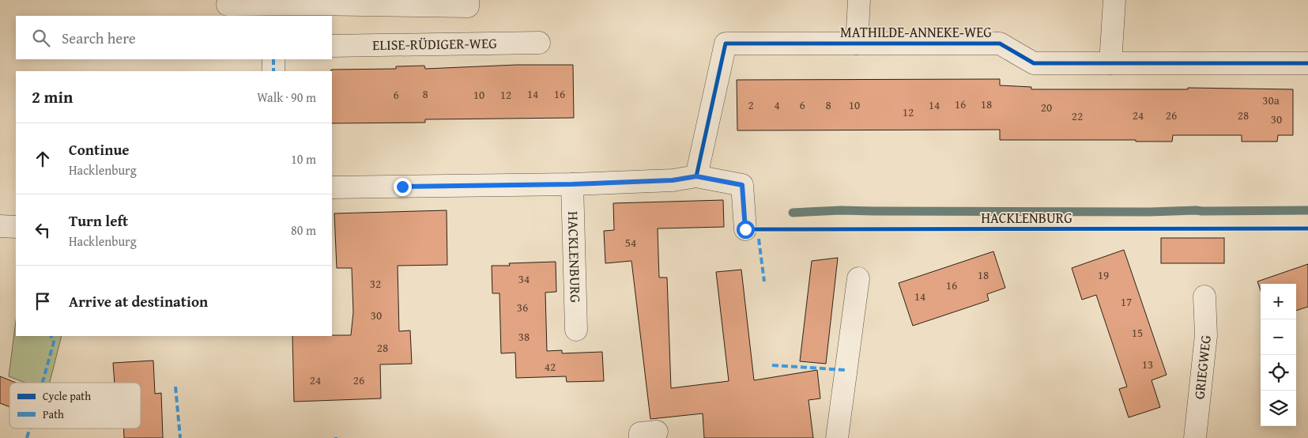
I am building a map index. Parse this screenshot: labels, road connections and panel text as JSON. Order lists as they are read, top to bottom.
{
  "streets": {
    "street": [
      "MATHILDE-ANNEKE-WEG",
      "ELISE-RÜDIGER-WEG",
      "HACKLENBURG",
      "GRIEGWEG"
    ]
  },
  "house_numbers": [
    "8",
    "14",
    "16",
    "6",
    "10",
    "12",
    "30a",
    "16",
    "18",
    "2",
    "4",
    "6",
    "8",
    "10",
    "14",
    "20",
    "12",
    "24",
    "26",
    "28",
    "22",
    "30",
    "54",
    "18",
    "19",
    "34",
    "32",
    "16",
    "14",
    "17",
    "36",
    "30",
    "15",
    "38",
    "28",
    "13",
    "42",
    "24",
    "26"
  ],
  "legend": ["Cycle path", "Path"],
  "page": {
    "search": "Search here",
    "heading": ["2 min", "Walk · 90 m"],
    "list": [
      ["Continue", "Hacklenburg", "10 m"],
      ["Turn left", "Hacklenburg", "80 m"],
      "Arrive at destination"
    ],
    "map_buttons": ["+", "−"]
  }
}
